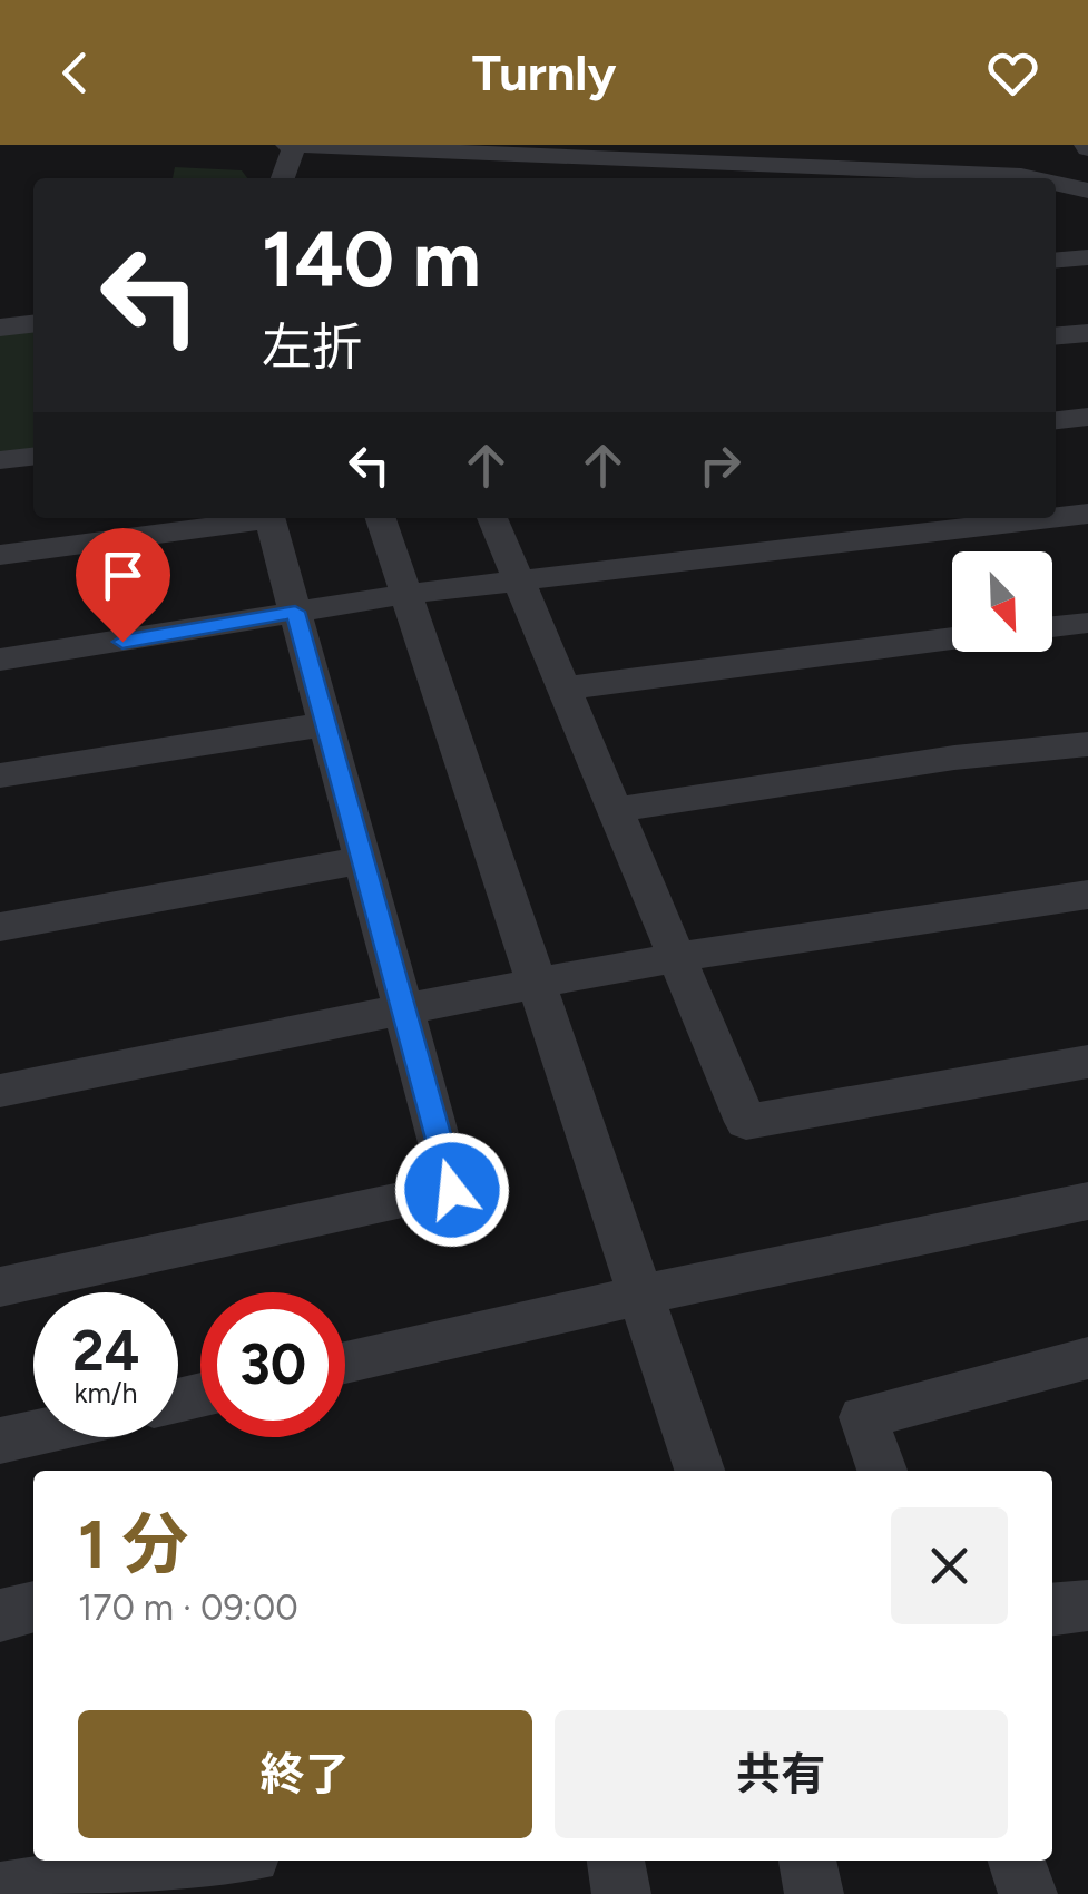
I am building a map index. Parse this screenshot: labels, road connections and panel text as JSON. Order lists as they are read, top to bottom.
{
  "north": "bottom right",
  "page": {
    "header": "Turnly",
    "turn": ["140 m", "左折"],
    "speed": "24 km/h",
    "limit": "30",
    "heading": ["1 分", "170 m · 09:00"],
    "buttons": ["終了", "共有"]
  }
}
